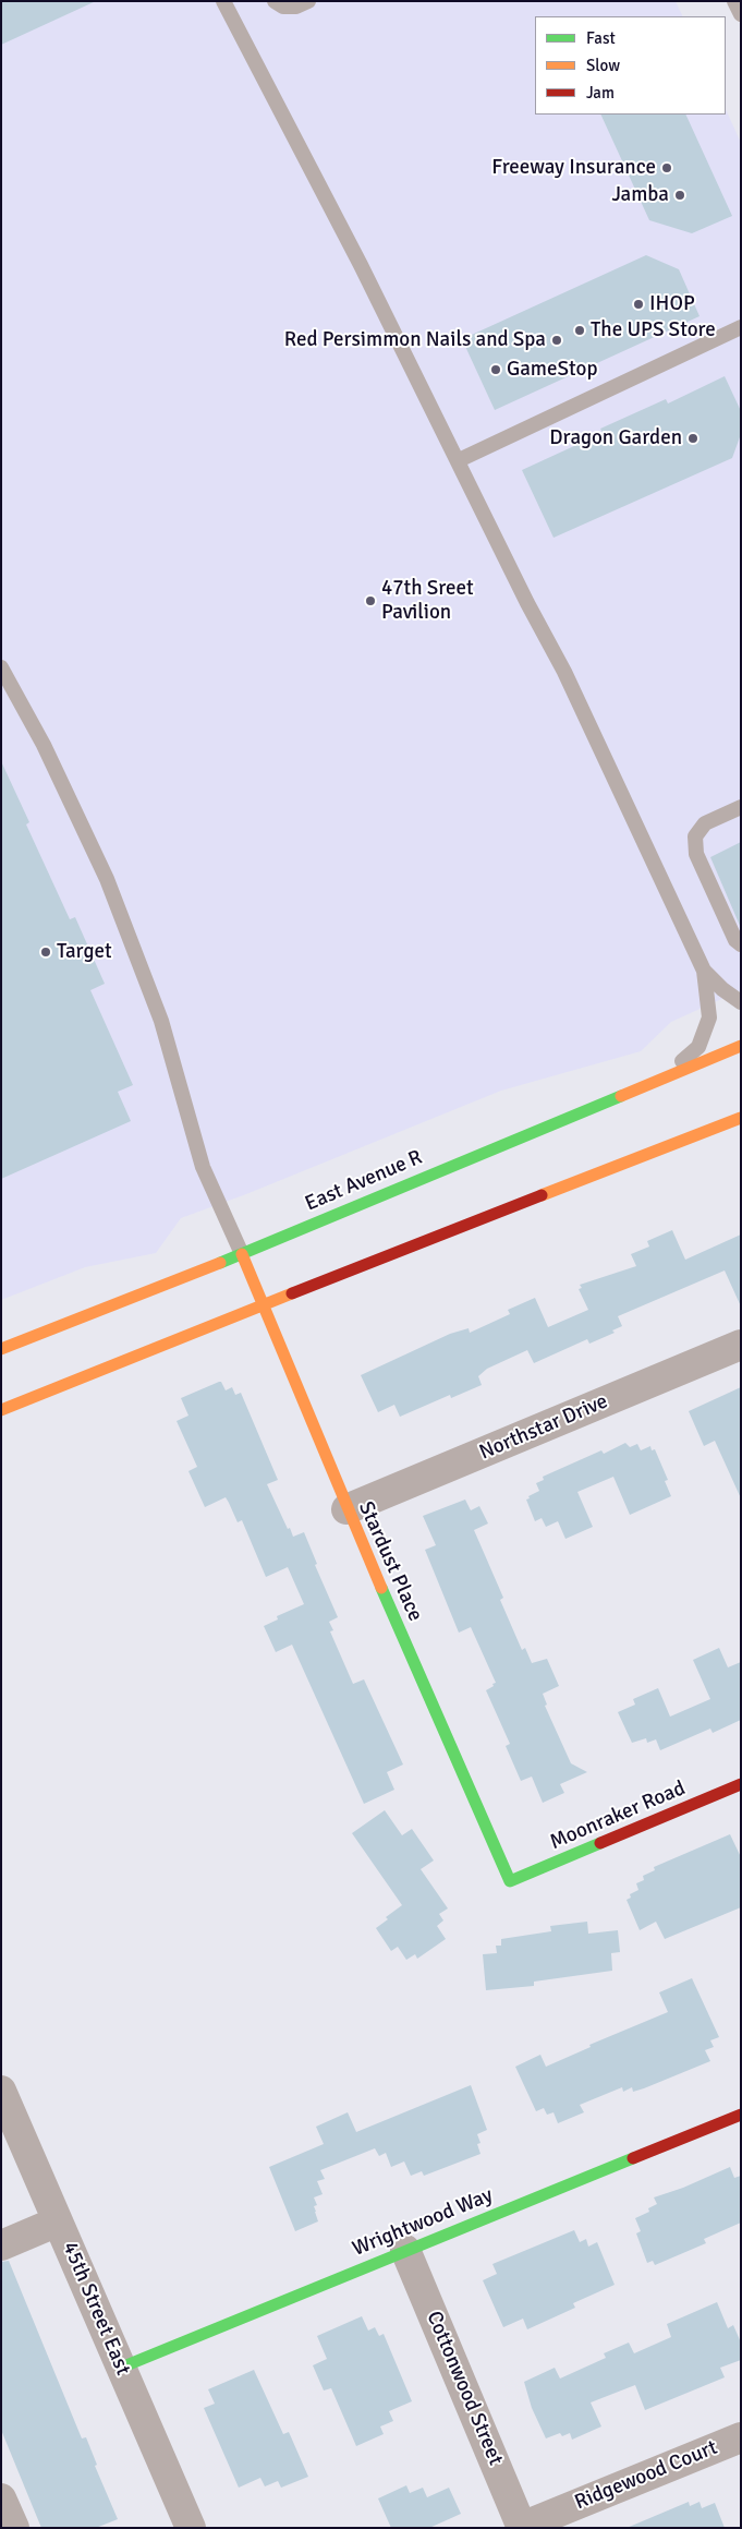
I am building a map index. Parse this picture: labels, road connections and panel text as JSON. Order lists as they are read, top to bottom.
{
  "streets": {
    "street": [
      "East Avenue R",
      "Northstar Drive",
      "Stardust Place",
      "Moonraker Road",
      "Wrightwood Way",
      "45th Street East",
      "Cottonwood Street",
      "Ridgewood Court"
    ]
  },
  "crossings": [
    ["East Avenue R", "Stardust Place"],
    ["Northstar Drive", "Stardust Place"],
    ["Stardust Place", "Moonraker Road"],
    ["Wrightwood Way", "45th Street East"],
    ["Wrightwood Way", "Cottonwood Street"],
    ["Cottonwood Street", "Ridgewood Court"]
  ],
  "places": [
    "Freeway Insurance",
    "Jamba",
    "IHOP",
    "The UPS Store",
    "Red Persimmon Nails and Spa",
    "GameStop",
    "Dragon Garden",
    "47th Sreet Pavilion",
    "Target"
  ],
  "legend": ["Fast", "Slow", "Jam"]
}
